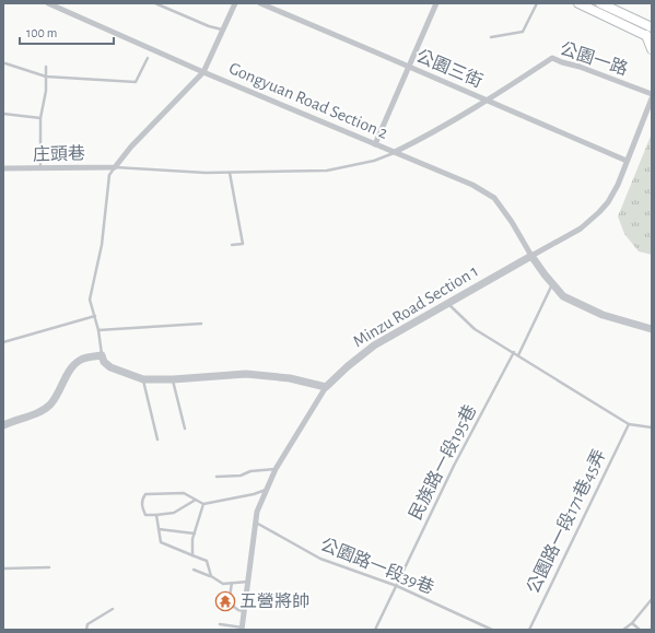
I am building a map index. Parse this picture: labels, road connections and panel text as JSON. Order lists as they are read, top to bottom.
{
  "streets": {
    "street": [
      "公園一路",
      "公園三街",
      "Gongyuan Road Section 2",
      "庄頭巷",
      "Minzu Road Section 1"
    ],
    "lane": ["民族路一段195巷", "公園路一段171巷45弄", "公園路一段39巷"]
  },
  "crossings": [
    ["公園一路", "公園三街"],
    ["公園一路", "Gongyuan Road Section 2"],
    ["Gongyuan Road Section 2", "Minzu Road Section 1"],
    ["民族路一段195巷", "公園路一段39巷"]
  ],
  "places": {
    "temple": ["五營將帥"]
  },
  "scale_bar": "100 m"
}
